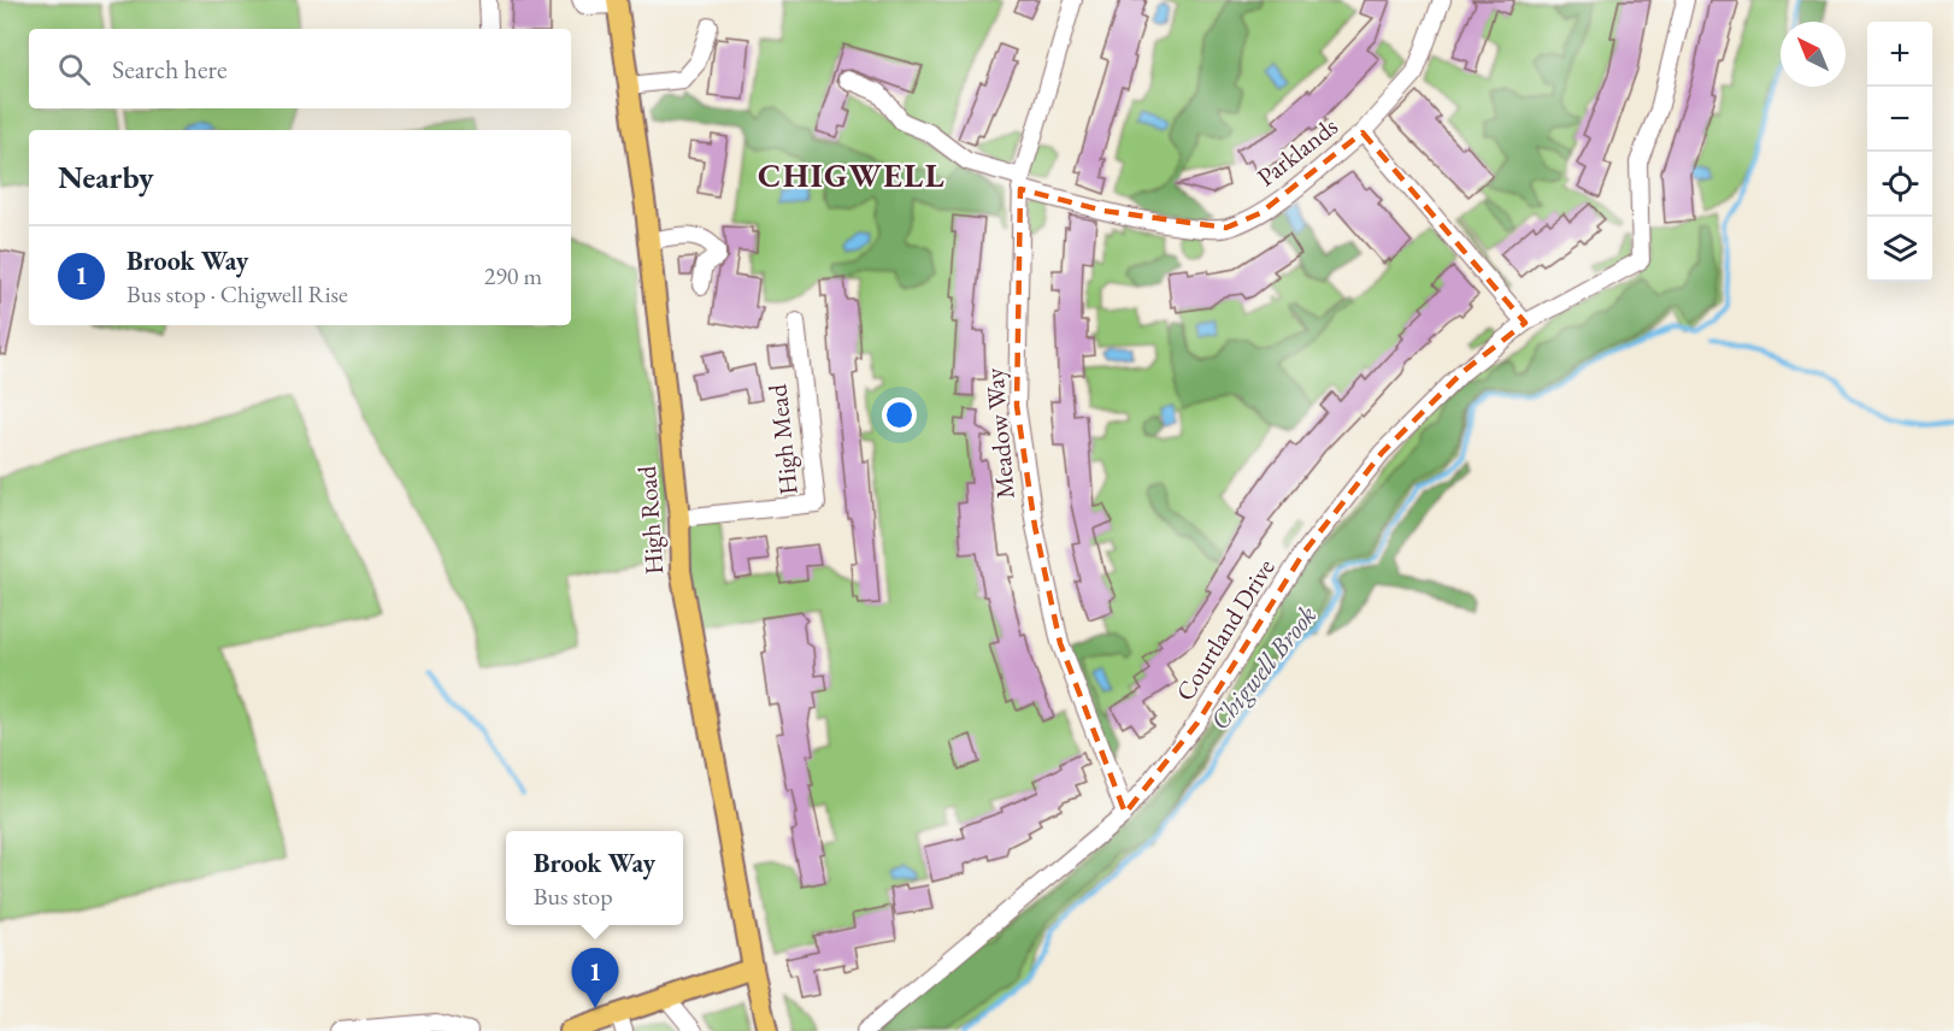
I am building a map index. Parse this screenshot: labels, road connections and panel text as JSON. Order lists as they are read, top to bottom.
{
  "streets": {
    "main road": ["High Road"],
    "street": [
      "Parklands",
      "Meadow Way",
      "High Mead",
      "Courtland Drive"
    ]
  },
  "crossings": [
    ["Parklands", "Meadow Way"],
    ["Parklands", "Courtland Drive"],
    ["Meadow Way", "Courtland Drive"],
    ["High Mead", "High Road"]
  ],
  "districts": ["CHIGWELL"],
  "water": ["Chigwell Brook"],
  "north": "top left",
  "page": {
    "map_buttons": ["+", "−"],
    "search": "Search here",
    "heading": "Nearby",
    "list": [
      {
        "mark": "1",
        "name": "Brook Way",
        "note": "Bus stop · Chigwell Rise",
        "value": "290 m"
      }
    ],
    "popup": ["Brook Way", "Bus stop"],
    "pins": "1"
  }
}
